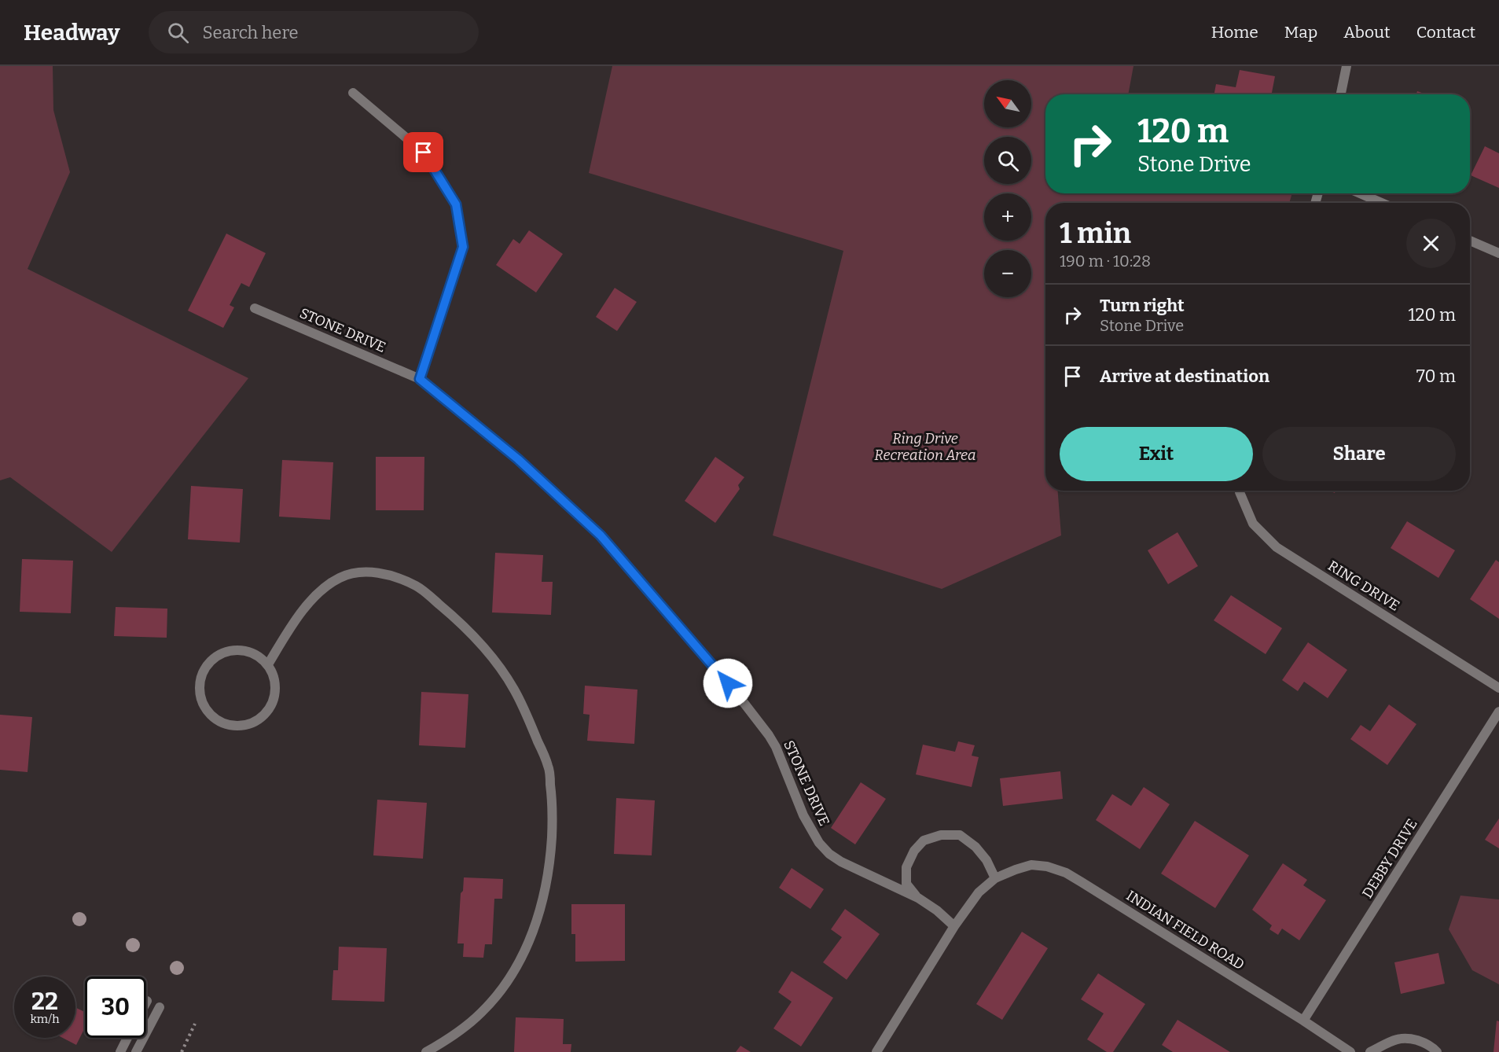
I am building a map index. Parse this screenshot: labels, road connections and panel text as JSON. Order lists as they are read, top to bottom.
{
  "streets": {
    "street": [
      "STONE DRIVE",
      "RING DRIVE",
      "DEBBY DRIVE",
      "INDIAN FIELD ROAD"
    ]
  },
  "crossings": [
    ["STONE DRIVE", "INDIAN FIELD ROAD"],
    ["DEBBY DRIVE", "INDIAN FIELD ROAD"]
  ],
  "parks": ["Ring Drive Recreation Area"],
  "north": "top left",
  "page": {
    "header": "Headway",
    "search": "Search here",
    "nav": [
      "Home",
      "Map",
      "About",
      "Contact"
    ],
    "map_buttons": ["+", "−"],
    "turn": ["120 m", "Stone Drive"],
    "heading": ["1 min", "190 m · 10:28"],
    "list": [
      {
        "name": "Turn right",
        "note": "Stone Drive",
        "value": "120 m"
      },
      {
        "name": "Arrive at destination",
        "value": "70 m"
      }
    ],
    "buttons": ["Exit", "Share"],
    "speed": "22 km/h",
    "limit": "30"
  }
}
